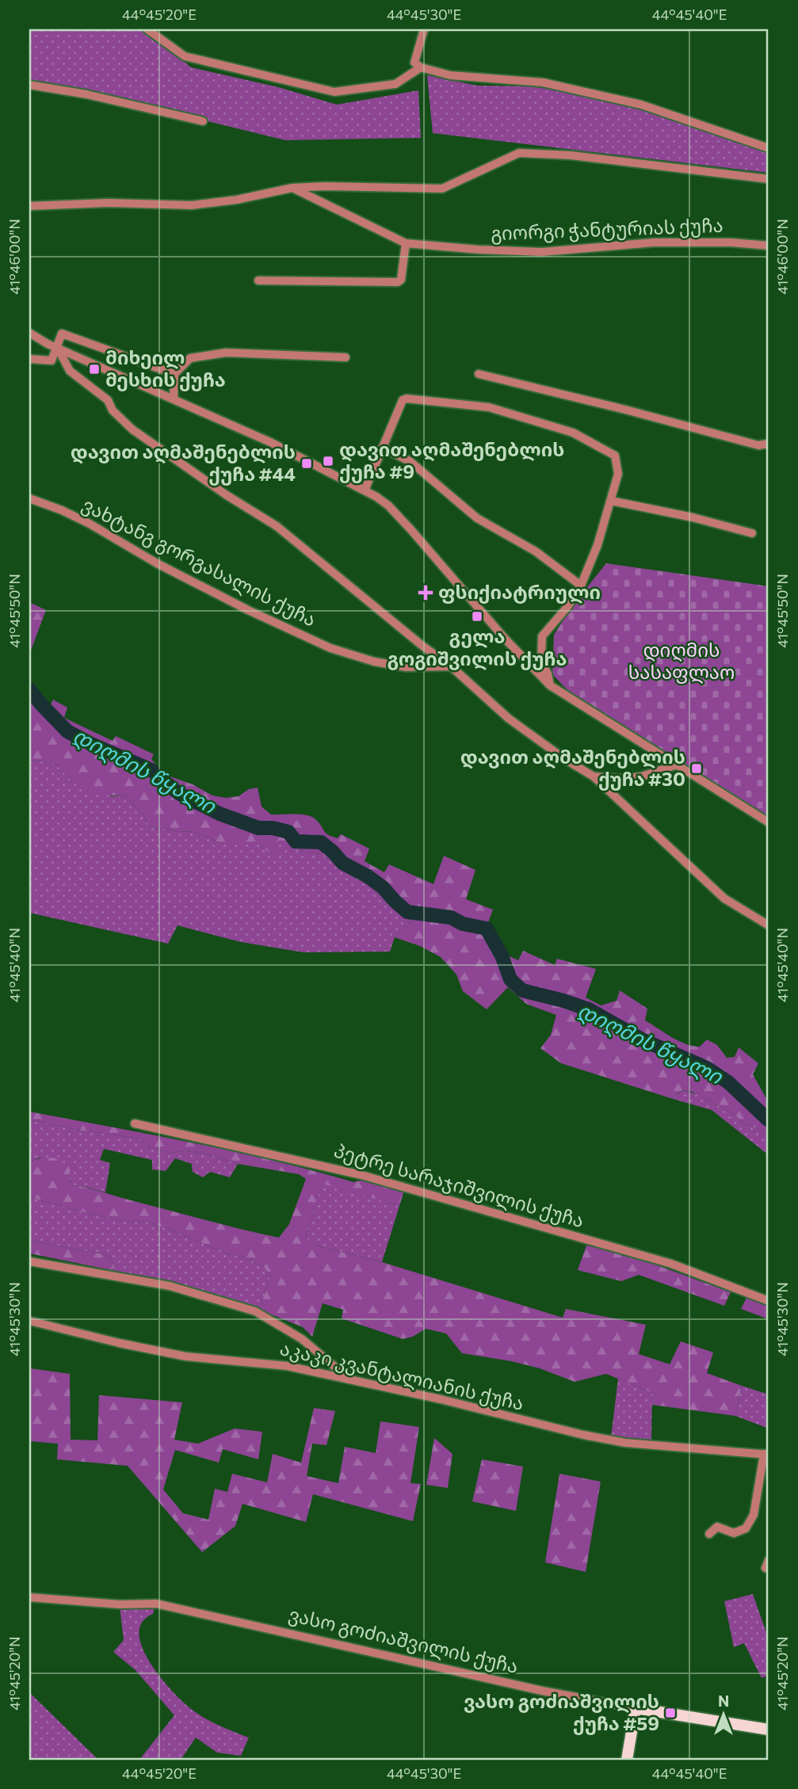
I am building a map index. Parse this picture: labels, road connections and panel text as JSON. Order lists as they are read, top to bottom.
{
  "streets": {
    "main road": ["ვასო გოძიაშვილის ქუჩა"],
    "street": [
      "გიორგი ჭანტურიას ქუჩა",
      "ვახტანგ გორგასალის ქუჩა",
      "პეტრე სარაჯიშვილის ქუჩა",
      "აკაკი კვანტალიანის ქუჩა"
    ]
  },
  "water": ["დიღმის წყალი"],
  "parks": ["დიღმის სასაფლაო"],
  "places": {
    "transit": [
      "მიხეილ მესხის ქუჩა",
      "დავით აღმაშენებლის ქუჩა #9",
      "დავით აღმაშენებლის ქუჩა #44",
      "გელა გოგიშვილის ქუჩა",
      "დავით აღმაშენებლის ქუჩა #30",
      "ვასო გოძიაშვილის ქუჩა #59"
    ],
    "health": ["ფსიქიატრიული"]
  },
  "north": "top",
  "coordinates": [
    "44°45'20\"E",
    "44°45'30\"E",
    "44°45'40\"E",
    "41°46'00\"N",
    "41°45'50\"N",
    "41°45'40\"N",
    "41°45'30\"N",
    "41°45'20\"N"
  ]
}
